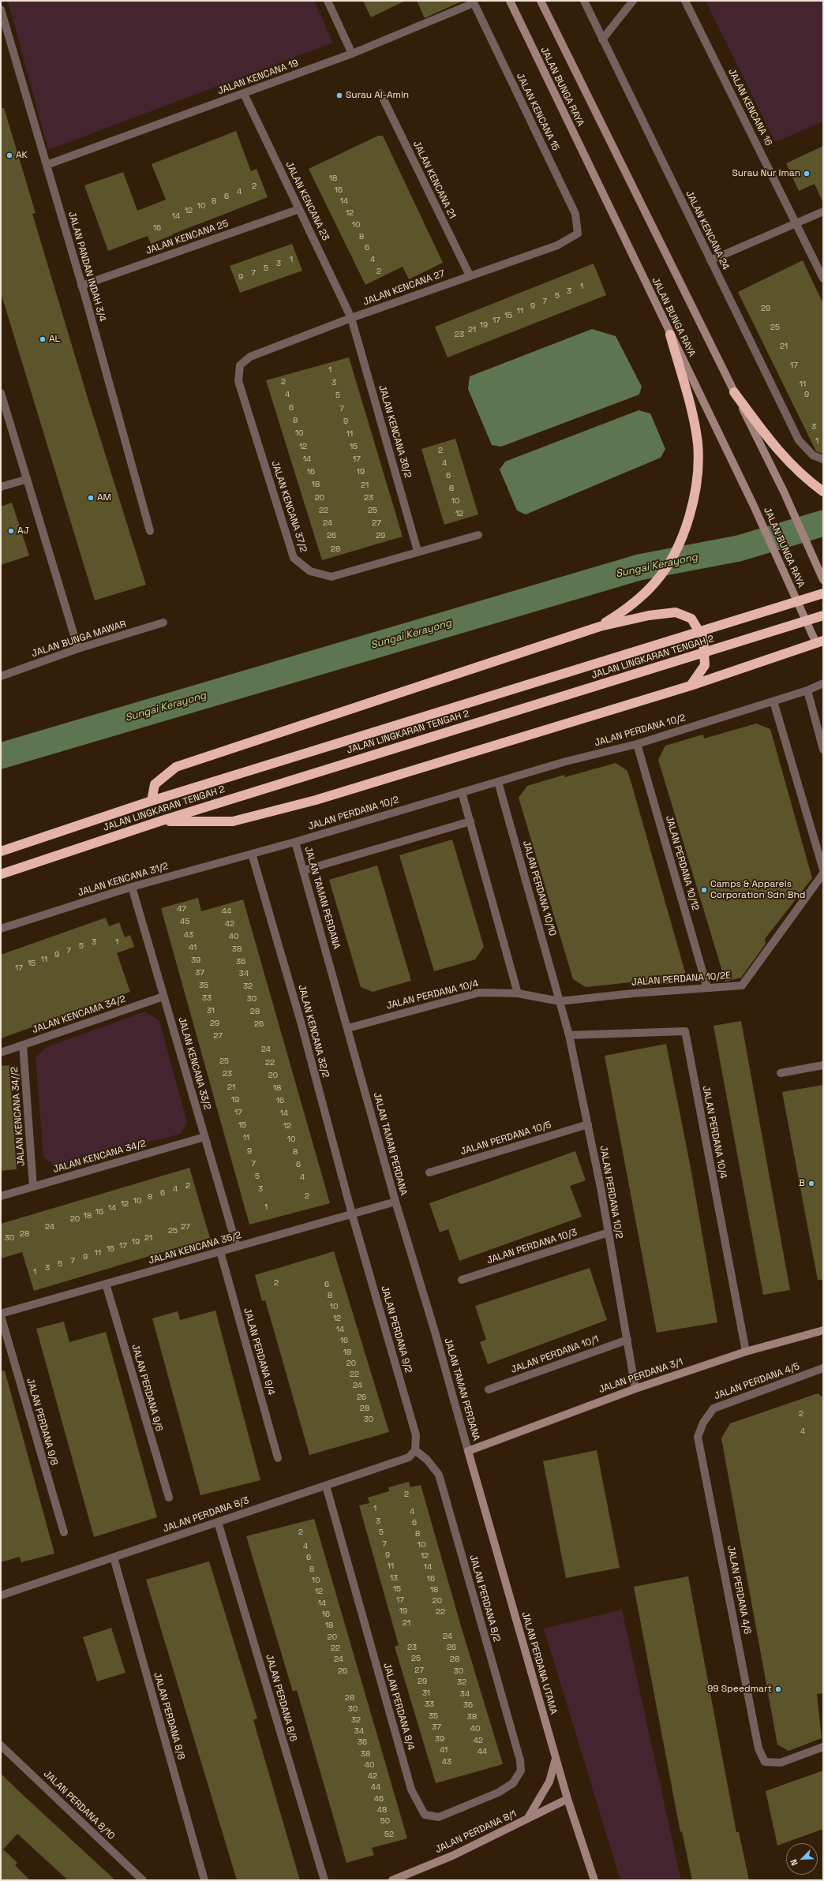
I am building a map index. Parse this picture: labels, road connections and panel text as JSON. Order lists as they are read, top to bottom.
{
  "streets": {
    "highway": ["JALAN LINGKARAN TENGAH 2"],
    "street": [
      "JALAN KENCANA 19",
      "JALAN BUNGA RAYA",
      "JALAN KENCANA 16",
      "JALAN KENCANA 15",
      "JALAN KENCANA 21",
      "JALAN KENCANA 23",
      "JALAN KENCANA 24",
      "JALAN KENCANA 25",
      "JALAN PANDAN INDAH 3/4",
      "JALAN KENCANA 27",
      "JALAN KENCANA 36/2",
      "JALAN KENCANA 37/2",
      "JALAN BUNGA MAWAR",
      "JALAN PERDANA 10/2",
      "JALAN PERDANA 10/12",
      "JALAN KENCANA 31/2",
      "JALAN PERDANA 10/10",
      "JALAN TAMAN PERDANA",
      "JALAN PERDANA 10/2E",
      "JALAN PERDANA 10/4",
      "JALAN KENCAMA 34/2",
      "JALAN KENCANA 32/2",
      "JALAN KENCANA 33/2",
      "JALAN KENCANA 34//2",
      "JALAN PERDANA 10/5",
      "JALAN KENCANA 34/2",
      "JALAN PERDANA 10/3",
      "JALAN KENCANA 35/2",
      "JALAN PERDANA 9/2",
      "JALAN PERDANA 9/4",
      "JALAN PERDANA 10/1",
      "JALAN PERDANA 3/1",
      "JALAN PERDANA 4/5",
      "JALAN PERDANA 9/6",
      "JALAN PERDANA 9/8",
      "JALAN PERDANA 8/3",
      "JALAN PERDANA 4/6",
      "JALAN PERDANA 8/2",
      "JALAN PERDANA UTAMA",
      "JALAN PERDANA 8/6",
      "JALAN PERDANA 8/4",
      "JALAN PERDANA 8/8",
      "JALAN PERDANA 8/10",
      "JALAN PERDANA 8/1"
    ]
  },
  "crossings": [
    ["JALAN KENCANA 19", "JALAN KENCANA 15"],
    ["JALAN KENCANA 19", "JALAN KENCANA 23"],
    ["JALAN KENCANA 19", "JALAN PANDAN INDAH 3/4"],
    ["JALAN KENCANA 15", "JALAN KENCANA 27"],
    ["JALAN KENCANA 21", "JALAN KENCANA 27"],
    ["JALAN KENCANA 23", "JALAN KENCANA 25"],
    ["JALAN KENCANA 23", "JALAN KENCANA 27"],
    ["JALAN KENCANA 23", "JALAN KENCANA 36/2"],
    ["JALAN KENCANA 25", "JALAN PANDAN INDAH 3/4"],
    ["JALAN KENCANA 27", "JALAN KENCANA 36/2"],
    ["JALAN KENCANA 27", "JALAN KENCANA 37/2"],
    ["JALAN KENCANA 36/2", "JALAN KENCANA 37/2"],
    ["JALAN PERDANA 10/2", "JALAN PERDANA 10/12"],
    ["JALAN PERDANA 10/2", "JALAN KENCANA 31/2"],
    ["JALAN PERDANA 10/2", "JALAN PERDANA 10/10"],
    ["JALAN PERDANA 10/2", "JALAN TAMAN PERDANA"],
    ["JALAN PERDANA 10/2", "JALAN PERDANA 10/2E"],
    ["JALAN PERDANA 10/2", "JALAN PERDANA 10/4"],
    ["JALAN PERDANA 10/2", "JALAN KENCANA 32/2"],
    ["JALAN PERDANA 10/2", "JALAN PERDANA 10/5"],
    ["JALAN PERDANA 10/2", "JALAN PERDANA 10/3"],
    ["JALAN PERDANA 10/2", "JALAN PERDANA 10/1"],
    ["JALAN PERDANA 10/2", "JALAN PERDANA 3/1"],
    ["JALAN PERDANA 10/12", "JALAN PERDANA 10/2E"],
    ["JALAN KENCANA 31/2", "JALAN KENCANA 32/2"],
    ["JALAN KENCANA 31/2", "JALAN KENCANA 33/2"],
    ["JALAN PERDANA 10/10", "JALAN PERDANA 10/2E"],
    ["JALAN PERDANA 10/10", "JALAN PERDANA 10/4"],
    ["JALAN TAMAN PERDANA", "JALAN PERDANA 10/4"],
    ["JALAN TAMAN PERDANA", "JALAN KENCANA 35/2"],
    ["JALAN TAMAN PERDANA", "JALAN PERDANA 3/1"],
    ["JALAN TAMAN PERDANA", "JALAN PERDANA UTAMA"],
    ["JALAN PERDANA 10/2E", "JALAN PERDANA 10/4"],
    ["JALAN PERDANA 10/4", "JALAN PERDANA 3/1"],
    ["JALAN KENCAMA 34/2", "JALAN KENCANA 33/2"],
    ["JALAN KENCAMA 34/2", "JALAN KENCANA 34//2"],
    ["JALAN KENCANA 32/2", "JALAN KENCANA 35/2"],
    ["JALAN KENCANA 32/2", "JALAN PERDANA 9/2"],
    ["JALAN KENCANA 33/2", "JALAN KENCANA 34/2"],
    ["JALAN KENCANA 33/2", "JALAN KENCANA 35/2"],
    ["JALAN KENCANA 34//2", "JALAN KENCANA 34/2"],
    ["JALAN KENCANA 35/2", "JALAN PERDANA 9/2"],
    ["JALAN KENCANA 35/2", "JALAN PERDANA 9/4"],
    ["JALAN KENCANA 35/2", "JALAN PERDANA 9/6"],
    ["JALAN PERDANA 9/2", "JALAN PERDANA 8/3"],
    ["JALAN PERDANA 9/2", "JALAN PERDANA 8/2"],
    ["JALAN PERDANA 3/1", "JALAN PERDANA UTAMA"],
    ["JALAN PERDANA 4/5", "JALAN PERDANA 4/6"],
    ["JALAN PERDANA 8/3", "JALAN PERDANA 8/2"],
    ["JALAN PERDANA 8/3", "JALAN PERDANA 8/6"],
    ["JALAN PERDANA 8/3", "JALAN PERDANA 8/4"],
    ["JALAN PERDANA 8/3", "JALAN PERDANA 8/8"],
    ["JALAN PERDANA 8/2", "JALAN PERDANA 8/4"],
    ["JALAN PERDANA UTAMA", "JALAN PERDANA 8/1"]
  ],
  "water": ["Sungai Kerayong"],
  "places": [
    "Surau Al-Amin",
    "AK",
    "Surau Nur Iman",
    "AL",
    "AM",
    "AJ",
    "Camps & Apparels Corporation Sdn Bhd",
    "B",
    "99 Speedmart"
  ],
  "house_numbers": [
    "18",
    "2",
    "16",
    "4",
    "6",
    "8",
    "14",
    "10",
    "12",
    "12",
    "14",
    "10",
    "16",
    "8",
    "6",
    "1",
    "4",
    "3",
    "5",
    "2",
    "7",
    "9",
    "1",
    "3",
    "5",
    "7",
    "9",
    "29",
    "11",
    "15",
    "17",
    "19",
    "25",
    "21",
    "23",
    "21",
    "17",
    "1",
    "2",
    "3",
    "11",
    "4",
    "9",
    "5",
    "6",
    "7",
    "8",
    "9",
    "3",
    "10",
    "11",
    "1",
    "12",
    "15",
    "2",
    "14",
    "17",
    "4",
    "16",
    "19",
    "6",
    "18",
    "21",
    "8",
    "20",
    "23",
    "10",
    "22",
    "25",
    "12",
    "24",
    "27",
    "26",
    "29",
    "28",
    "47",
    "44",
    "45",
    "42",
    "43",
    "40",
    "3",
    "1",
    "5",
    "41",
    "38",
    "7",
    "9",
    "11",
    "39",
    "36",
    "15",
    "17",
    "37",
    "34",
    "35",
    "32",
    "33",
    "30",
    "31",
    "28",
    "29",
    "26",
    "27",
    "24",
    "25",
    "22",
    "23",
    "20",
    "21",
    "18",
    "19",
    "16",
    "17",
    "14",
    "15",
    "12",
    "11",
    "10",
    "9",
    "8",
    "7",
    "6",
    "5",
    "4",
    "2",
    "4",
    "3",
    "6",
    "2",
    "8",
    "10",
    "12",
    "1",
    "14",
    "16",
    "18",
    "20",
    "24",
    "27",
    "25",
    "28",
    "30",
    "21",
    "19",
    "17",
    "15",
    "11",
    "9",
    "7",
    "5",
    "3",
    "1",
    "2",
    "6",
    "8",
    "10",
    "12",
    "14",
    "16",
    "18",
    "20",
    "22",
    "24",
    "26",
    "28",
    "2",
    "30",
    "4",
    "2",
    "1",
    "4",
    "3",
    "6",
    "2",
    "5",
    "8",
    "7",
    "10",
    "4",
    "9",
    "12",
    "6",
    "11",
    "14",
    "8",
    "13",
    "16",
    "10",
    "15",
    "18",
    "12",
    "17",
    "20",
    "14",
    "19",
    "22",
    "16",
    "21",
    "18",
    "24",
    "20",
    "23",
    "26",
    "22",
    "25",
    "24",
    "28",
    "27",
    "26",
    "30",
    "29",
    "32",
    "31",
    "34",
    "28",
    "33",
    "36",
    "30",
    "35",
    "38",
    "32",
    "37",
    "40",
    "34",
    "39",
    "42",
    "36",
    "41",
    "44",
    "38",
    "43",
    "40",
    "42",
    "44",
    "46",
    "48",
    "50",
    "52"
  ],
  "north": "bottom left"
}
